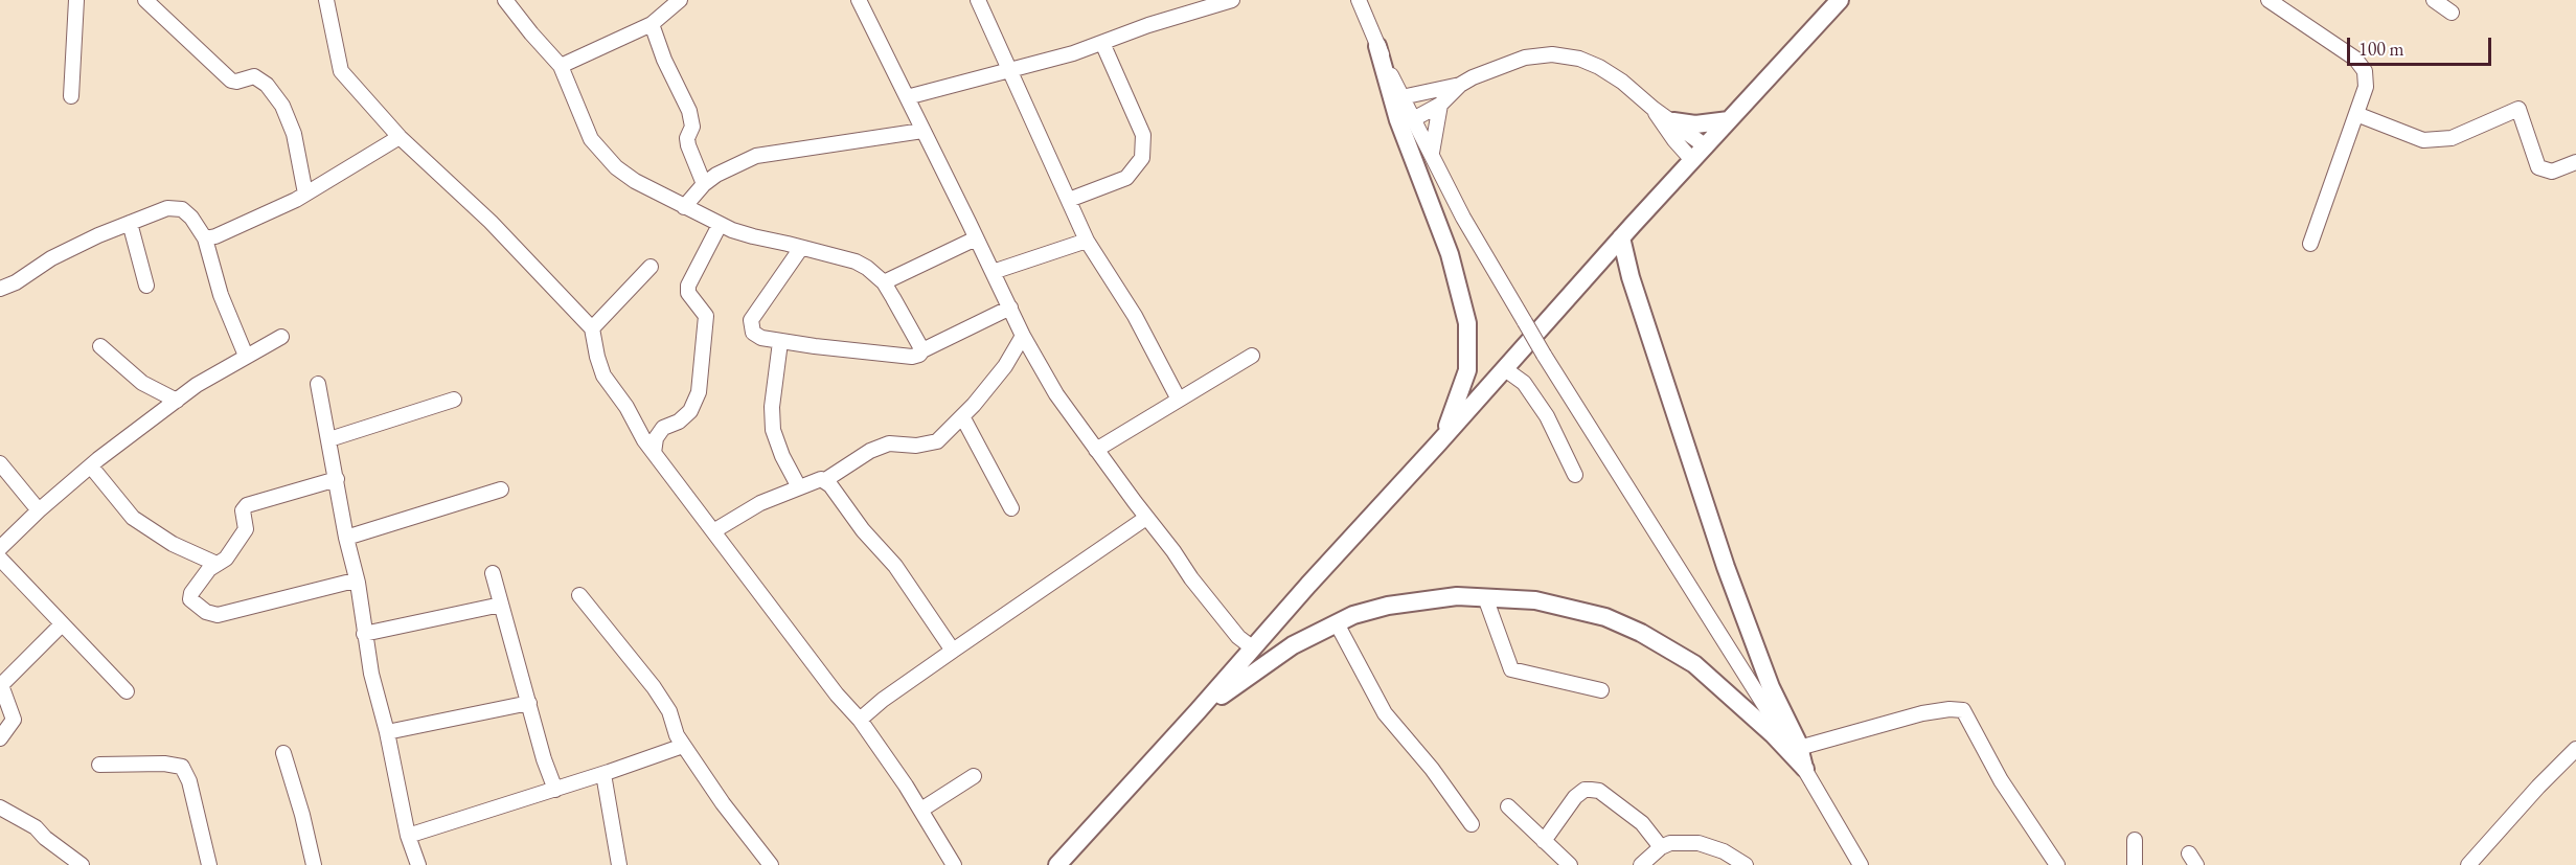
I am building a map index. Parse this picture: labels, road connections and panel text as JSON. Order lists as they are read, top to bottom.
{
  "scale_bar": "100 m"
}
